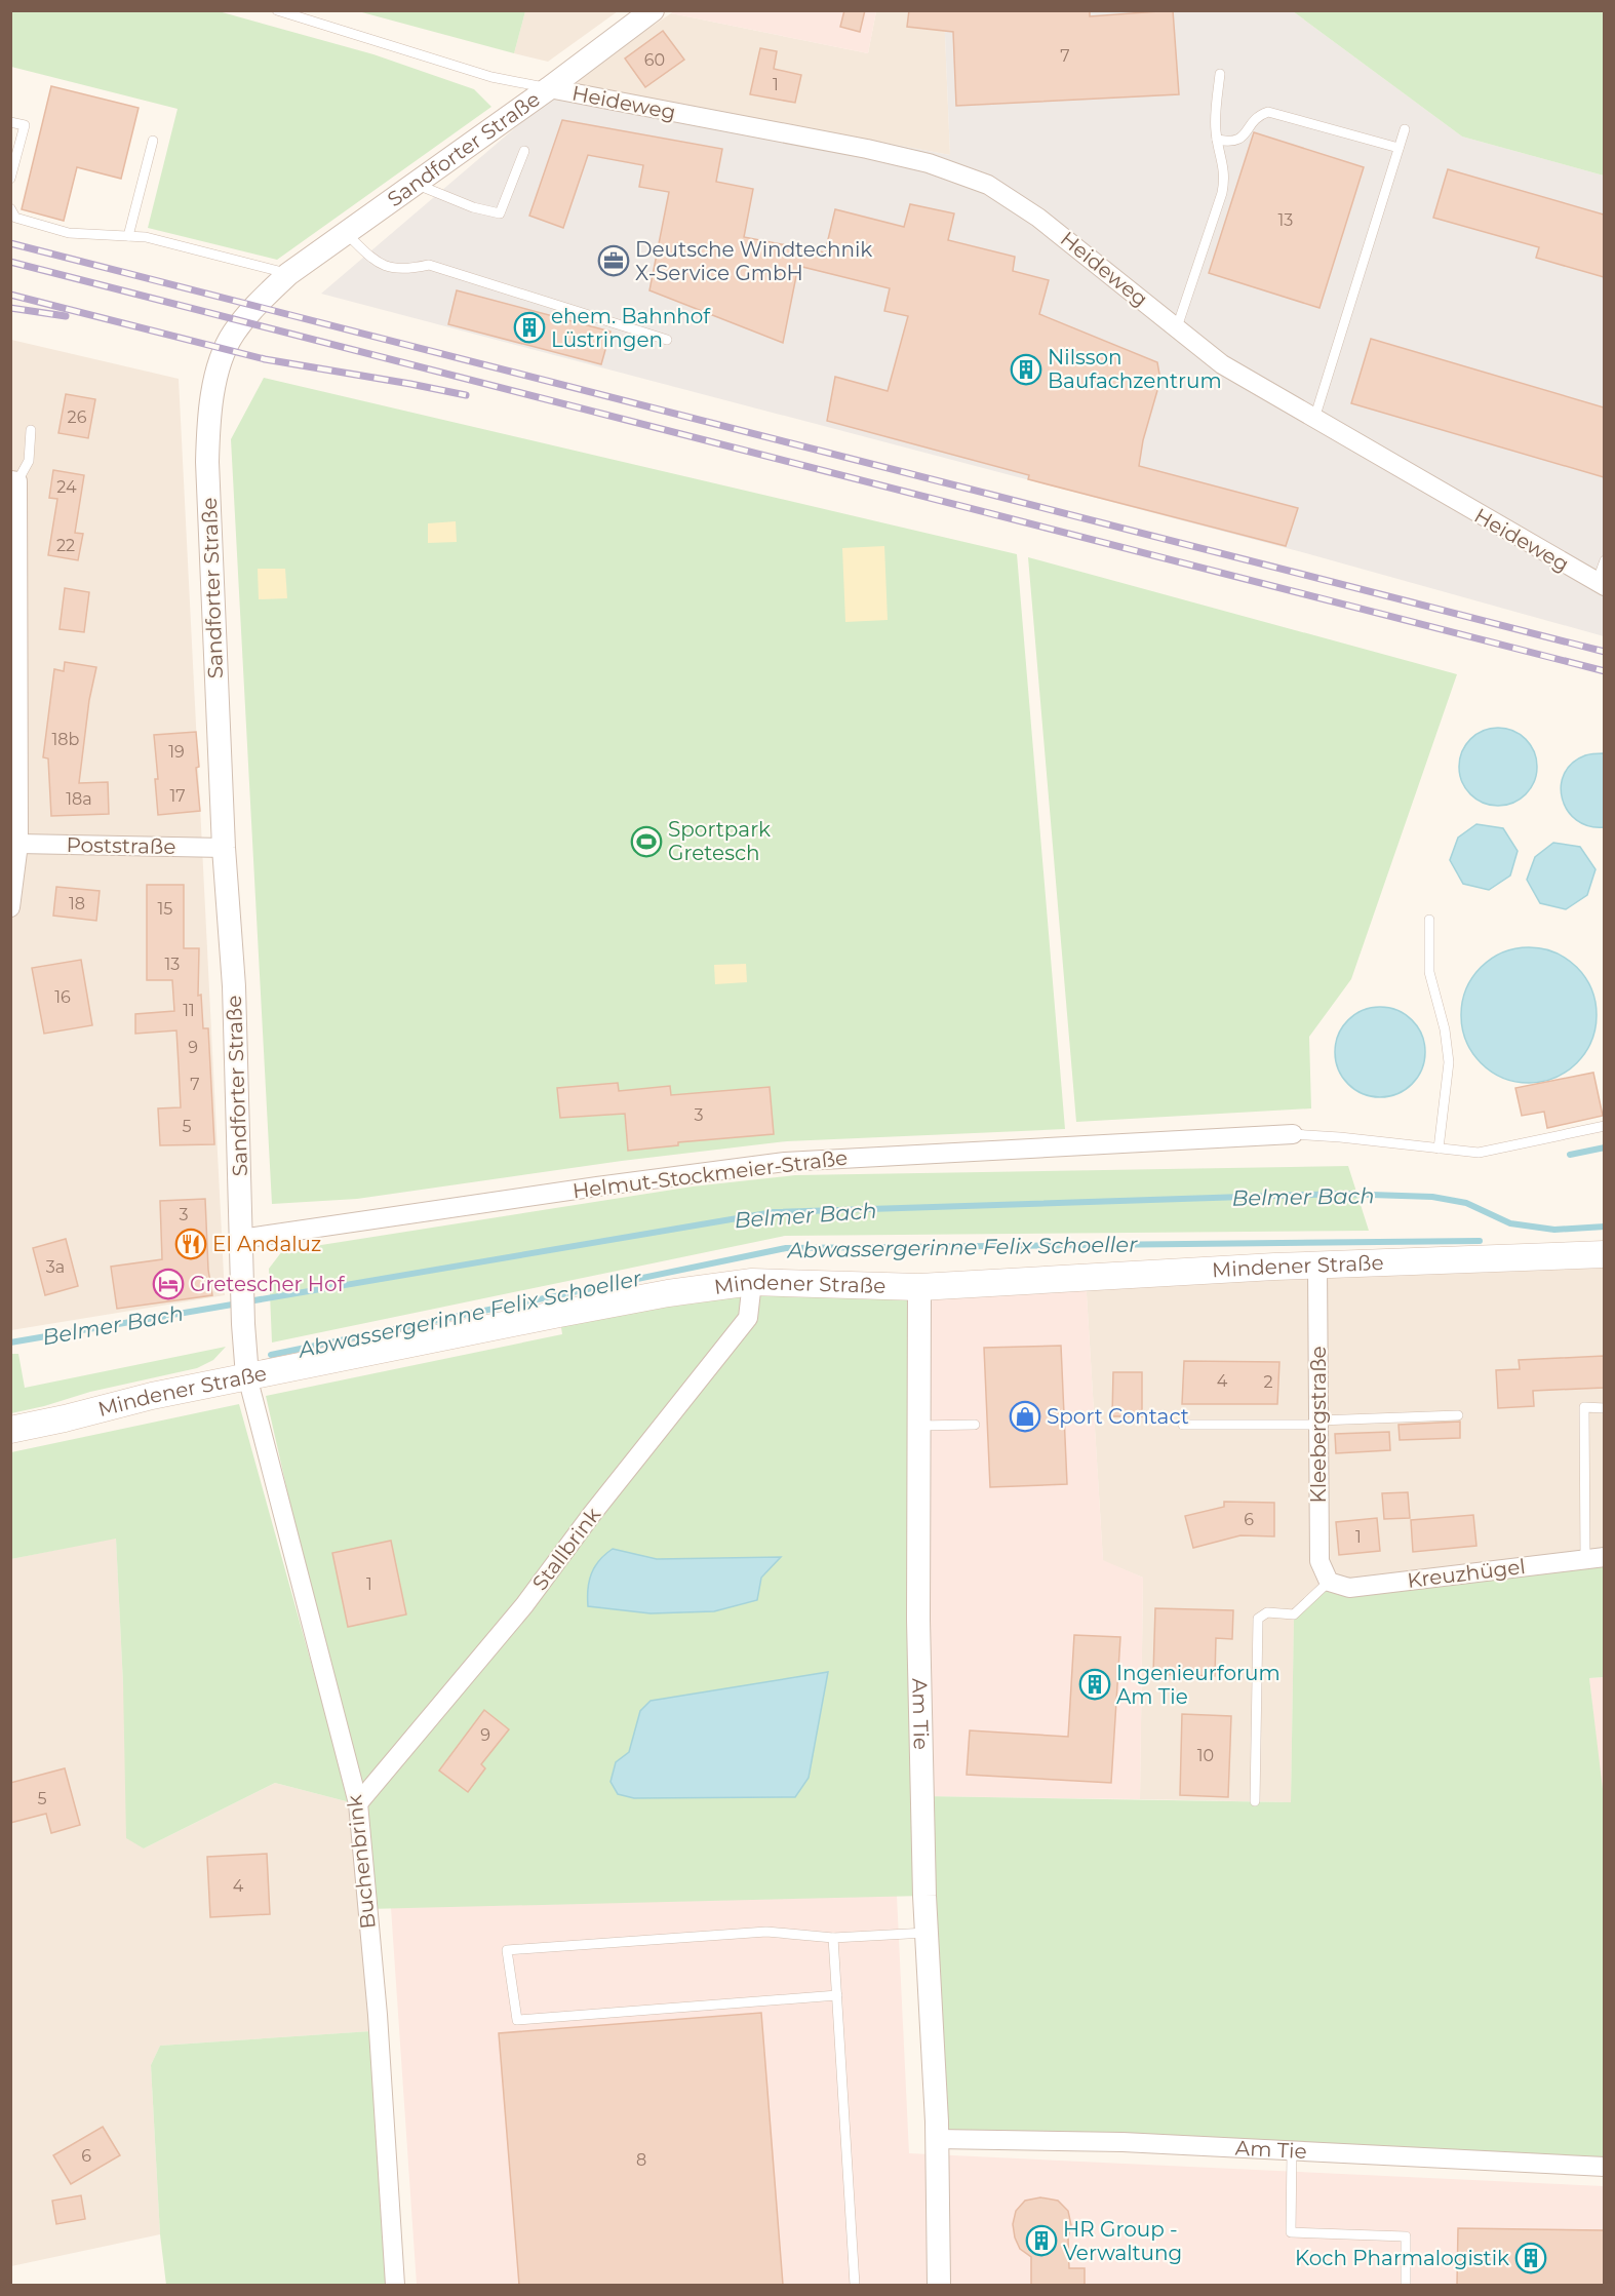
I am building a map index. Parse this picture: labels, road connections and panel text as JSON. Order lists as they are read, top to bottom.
{
  "streets": {
    "main road": ["Mindener Straße"],
    "street": [
      "Heideweg",
      "Sandforter Straße",
      "Poststraße",
      "Helmut-Stockmeier-Straße",
      "Kleebergstraße",
      "Stallbrink",
      "Kreuzhügel",
      "Am Tie",
      "Buchenbrink"
    ]
  },
  "crossings": [
    ["Heideweg", "Sandforter Straße"],
    ["Sandforter Straße", "Poststraße"],
    ["Sandforter Straße", "Helmut-Stockmeier-Straße"],
    ["Sandforter Straße", "Mindener Straße"],
    ["Sandforter Straße", "Buchenbrink"],
    ["Mindener Straße", "Kleebergstraße"],
    ["Mindener Straße", "Stallbrink"],
    ["Mindener Straße", "Am Tie"],
    ["Mindener Straße", "Buchenbrink"],
    ["Kleebergstraße", "Kreuzhügel"],
    ["Stallbrink", "Buchenbrink"]
  ],
  "water": ["Belmer Bach", "Abwassergerinne Felix Schoeller"],
  "places": {
    "office": ["Deutsche Windtechnik X-Service GmbH"],
    "building": [
      "ehem. Bahnhof Lüstringen",
      "Nilsson Baufachzentrum",
      "Ingenieurforum Am Tie",
      "HR Group - Verwaltung",
      "Koch Pharmalogistik"
    ],
    "sports": ["Sportpark Gretesch"],
    "restaurant": ["El Andaluz"],
    "hotel": ["Gretescher Hof"],
    "shop": ["Sport Contact"]
  },
  "house_numbers": [
    "7",
    "60",
    "1",
    "13",
    "26",
    "24",
    "22",
    "18b",
    "19",
    "17",
    "18a",
    "18",
    "15",
    "13",
    "16",
    "11",
    "9",
    "7",
    "3",
    "5",
    "3",
    "3a",
    "4",
    "2",
    "6",
    "1",
    "1",
    "9",
    "10",
    "5",
    "4",
    "6",
    "8"
  ]
}
